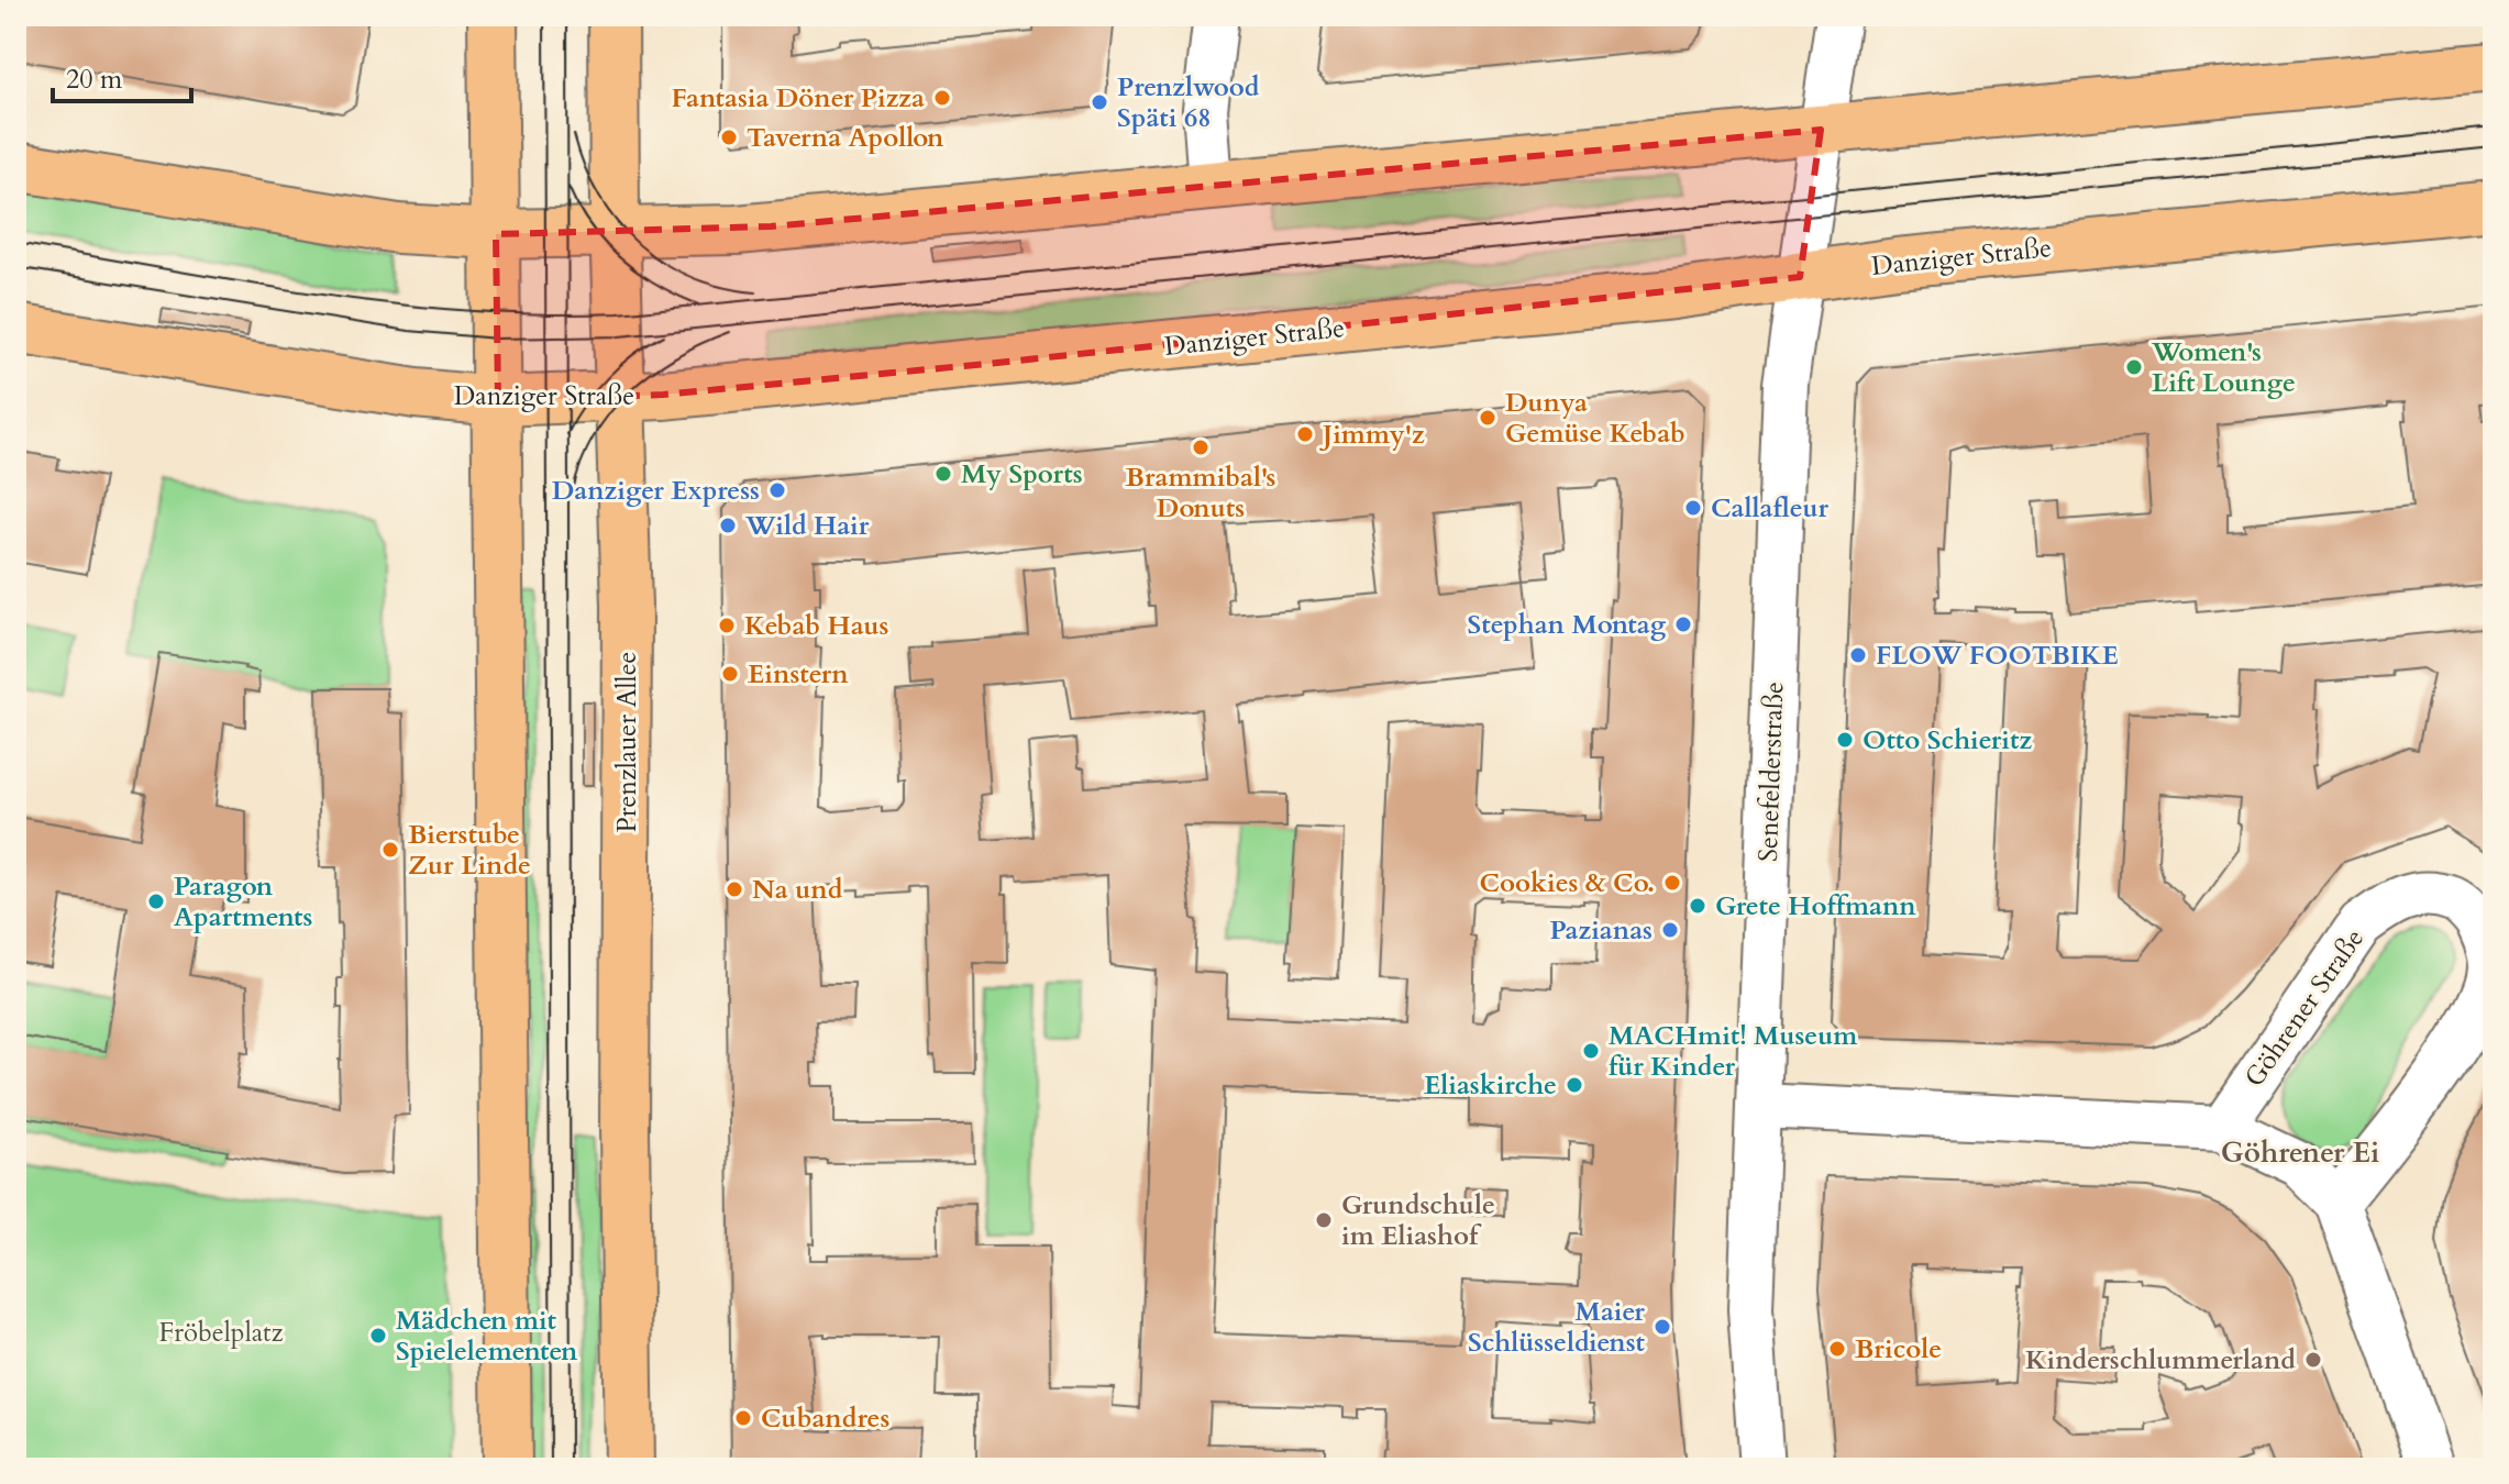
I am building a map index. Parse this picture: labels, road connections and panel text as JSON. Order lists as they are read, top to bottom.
{
  "streets": {
    "main road": ["Danziger Straße", "Prenzlauer Allee"],
    "street": ["Senefelderstraße", "Göhrener Straße"]
  },
  "crossings": [
    ["Danziger Straße", "Prenzlauer Allee"],
    ["Danziger Straße", "Senefelderstraße"]
  ],
  "districts": ["Göhrener Ei"],
  "parks": ["Fröbelplatz"],
  "places": [
    "Fantasia Döner Pizza",
    "Prenzlwood Späti 68",
    "Taverna Apollon",
    "Women's Lift Lounge",
    "Dunya Gemüse Kebab",
    "Jimmy'z",
    "Brammibal's Donuts",
    "My Sports",
    "Danziger Express",
    "Callafleur",
    "Wild Hair",
    "Stephan Montag",
    "Kebab Haus",
    "FLOW FOOTBIKE",
    "Einstern",
    "Otto Schieritz",
    "Bierstube Zur Linde",
    "Cookies & Co.",
    "Na und",
    "Paragon Apartments",
    "Grete Hoffmann",
    "Pazianas",
    "MACHmit! Museum für Kinder",
    "Eliaskirche",
    "Grundschule im Eliashof",
    "Maier Schlüsseldienst",
    "Mädchen mit Spielelementen",
    "Bricole",
    "Kinderschlummerland",
    "Cubandres"
  ],
  "scale_bar": "20 m"
}
